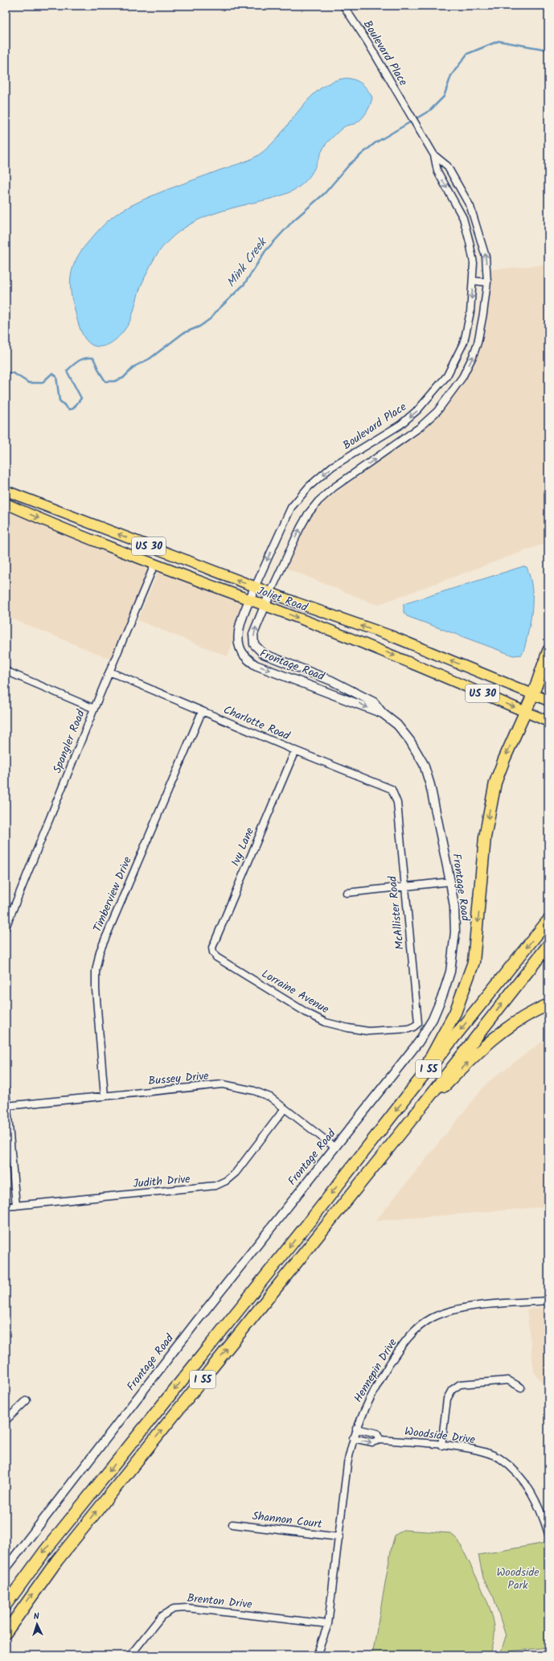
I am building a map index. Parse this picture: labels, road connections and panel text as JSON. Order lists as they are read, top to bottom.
{
  "streets": {
    "highway": ["I 55"],
    "main road": ["US 30", "Joliet Road"],
    "street": [
      "Boulevard Place",
      "Frontage Road",
      "Charlotte Road",
      "Spangler Road",
      "Ivy Lane",
      "Timberview Drive",
      "McAllister Road",
      "Lorraine Avenue",
      "Bussey Drive",
      "Judith Drive",
      "Hennepin Drive",
      "Woodside Drive",
      "Shannon Court",
      "Brenton Drive"
    ]
  },
  "crossings": [
    ["Boulevard Place", "Joliet Road"],
    ["Boulevard Place", "Frontage Road"],
    ["Joliet Road", "Frontage Road"],
    ["Joliet Road", "Spangler Road"],
    ["Frontage Road", "Bussey Drive"],
    ["Charlotte Road", "Spangler Road"],
    ["Charlotte Road", "Ivy Lane"],
    ["Charlotte Road", "Timberview Drive"],
    ["Charlotte Road", "McAllister Road"],
    ["Ivy Lane", "Lorraine Avenue"],
    ["Timberview Drive", "Bussey Drive"],
    ["McAllister Road", "Lorraine Avenue"],
    ["Bussey Drive", "Judith Drive"],
    ["Hennepin Drive", "Woodside Drive"],
    ["Hennepin Drive", "Shannon Court"],
    ["Hennepin Drive", "Brenton Drive"]
  ],
  "water": ["Mink Creek"],
  "parks": ["Woodside Park"],
  "north": "top"
}
